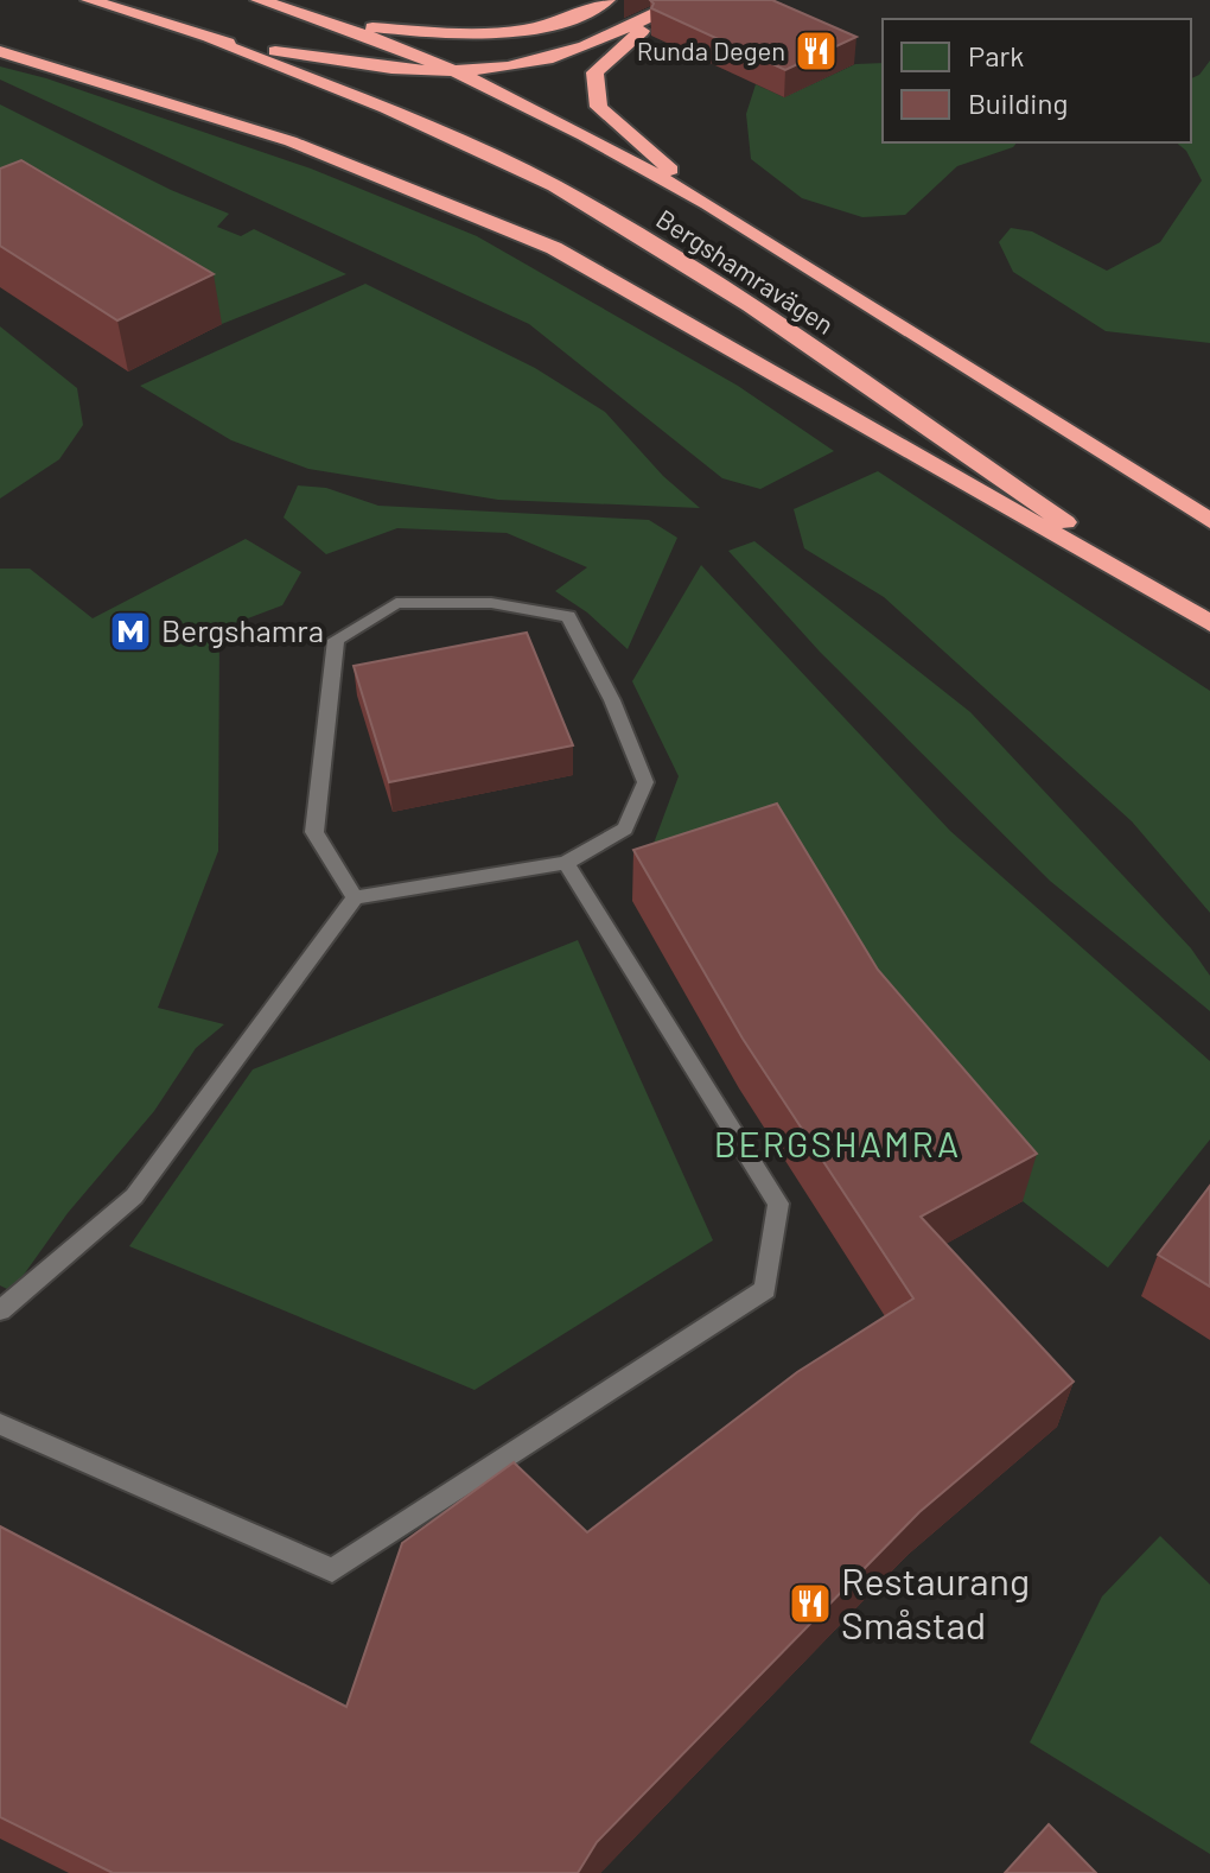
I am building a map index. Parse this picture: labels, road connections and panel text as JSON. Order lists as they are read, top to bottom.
{
  "streets": {
    "highway": ["Bergshamravägen"]
  },
  "districts": ["BERGSHAMRA"],
  "places": {
    "restaurant": ["Runda Degen", "Restaurang Småstad"],
    "metro station": ["Bergshamra"]
  },
  "legend": ["Park", "Building"]
}
